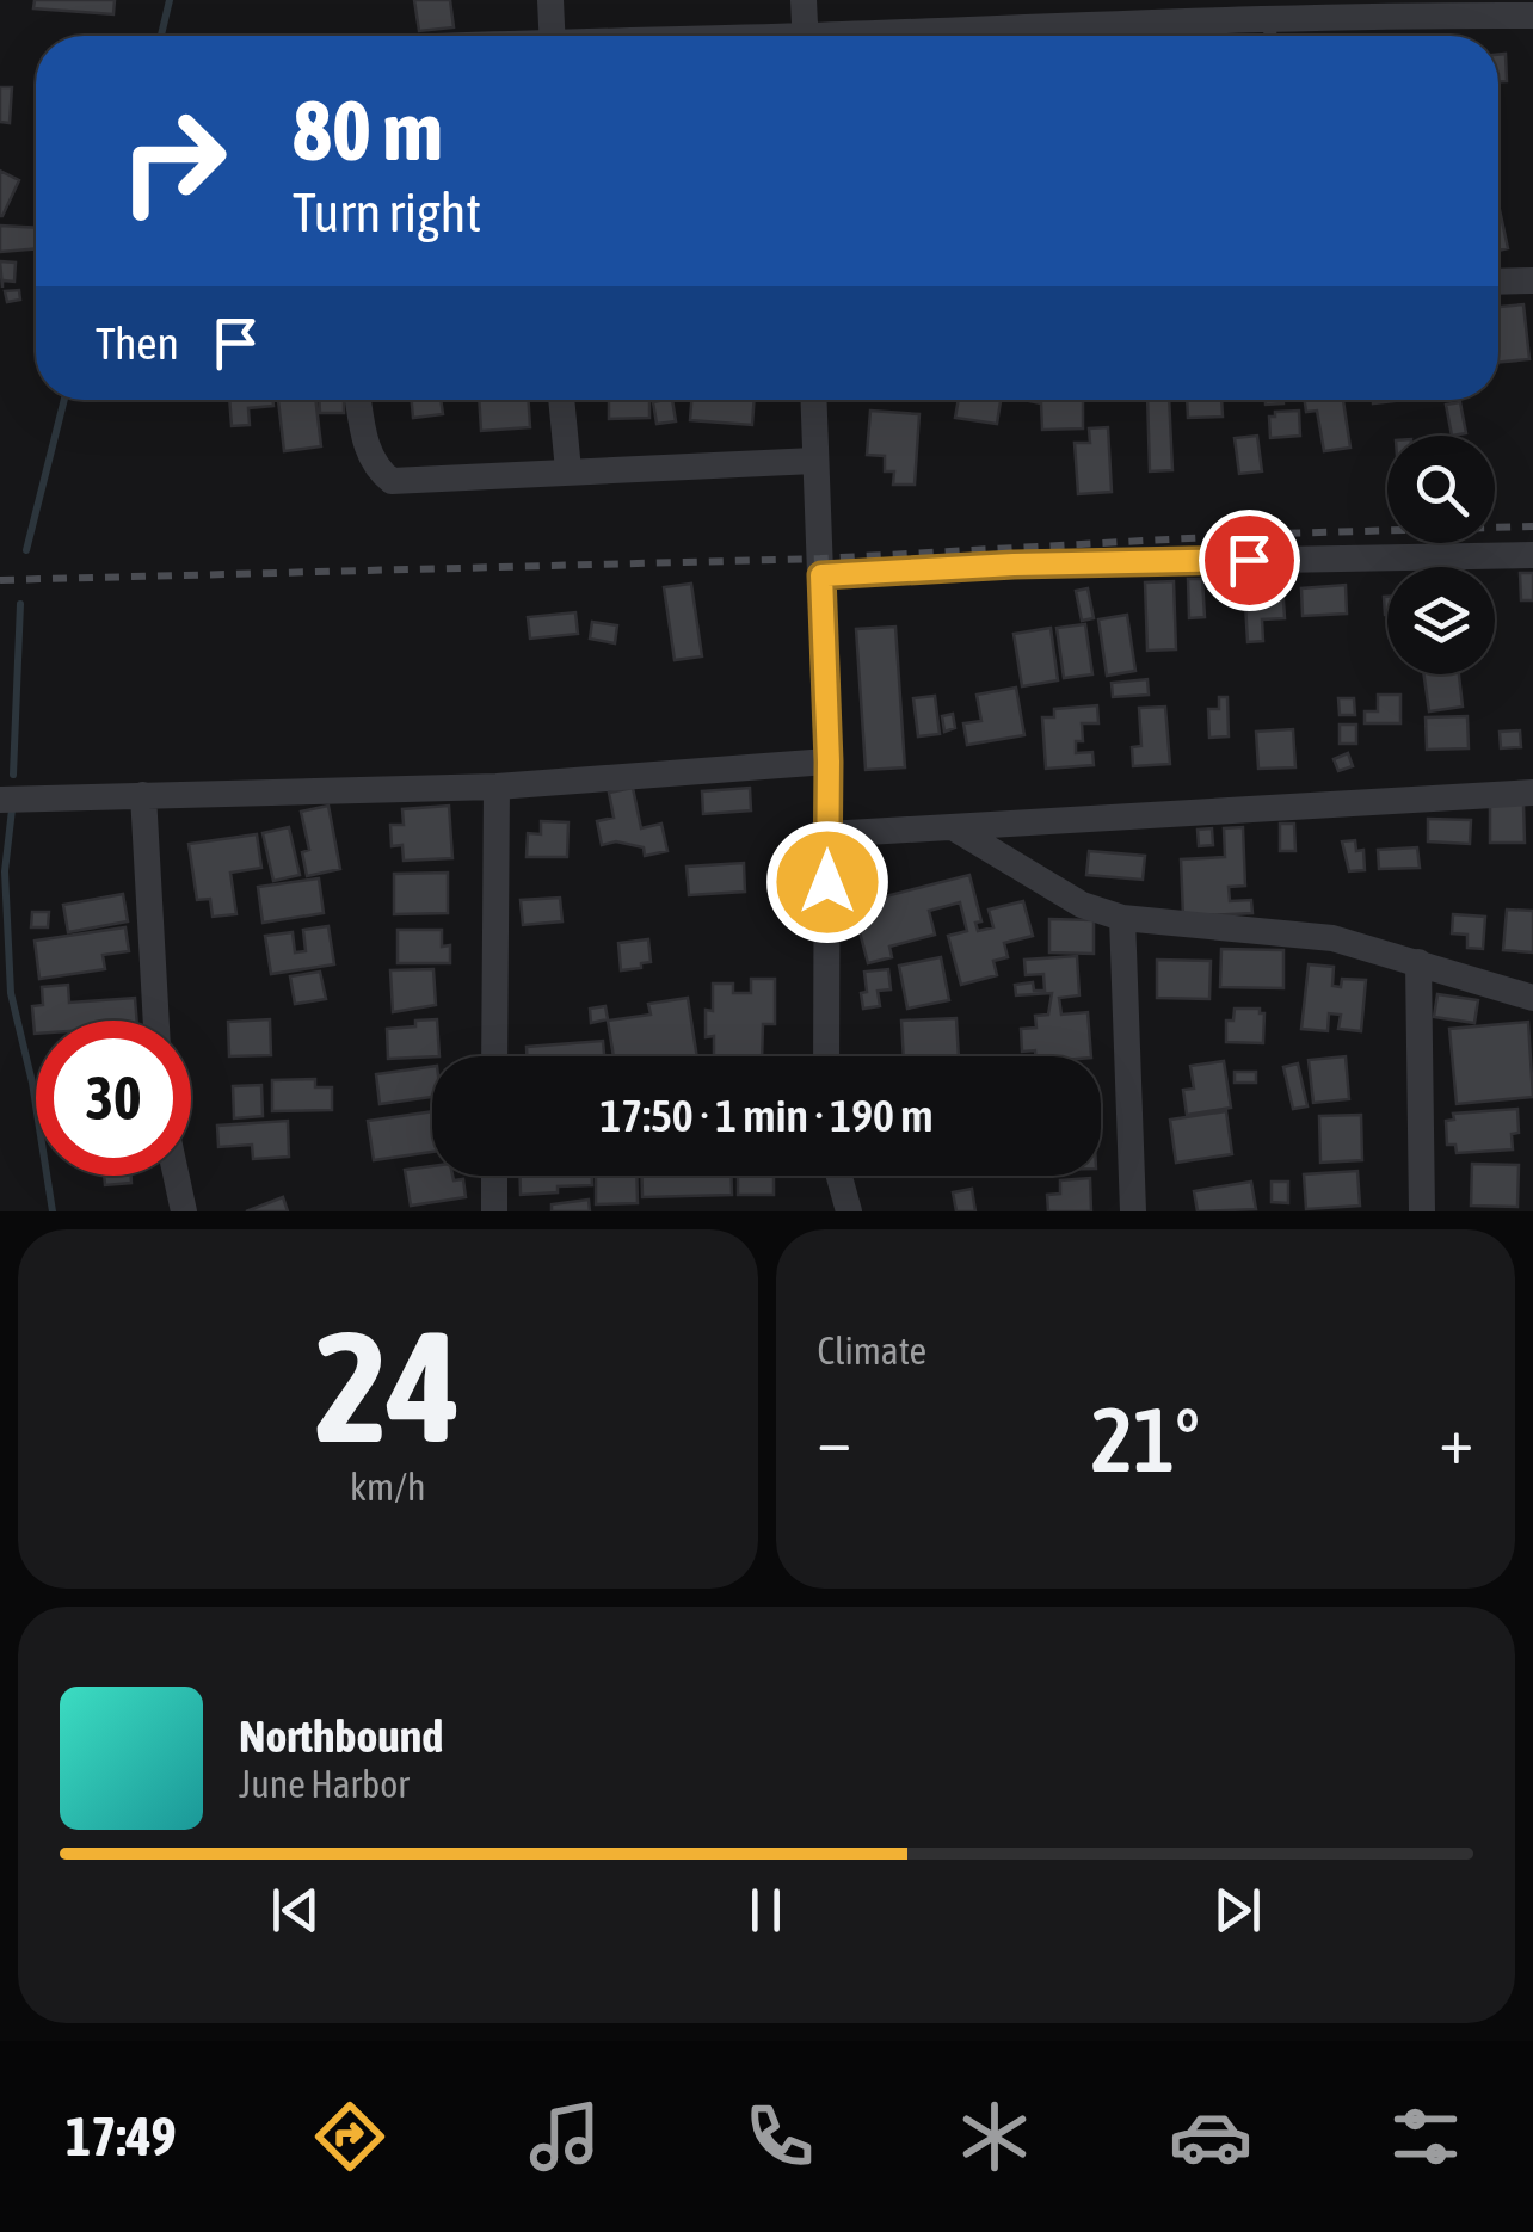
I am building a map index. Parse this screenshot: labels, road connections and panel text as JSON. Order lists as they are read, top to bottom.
{
  "page": {
    "turn": ["80 m", "Turn right"],
    "then": "Then",
    "limit": "30",
    "trip": "17:50 · 1 min · 190 m",
    "tile": [
      ["24", "km/h"],
      "Climate"
    ],
    "heat": ["−", "21°", "+"],
    "song": ["Northbound", "June Harbor"],
    "tabs": "17:49"
  }
}
